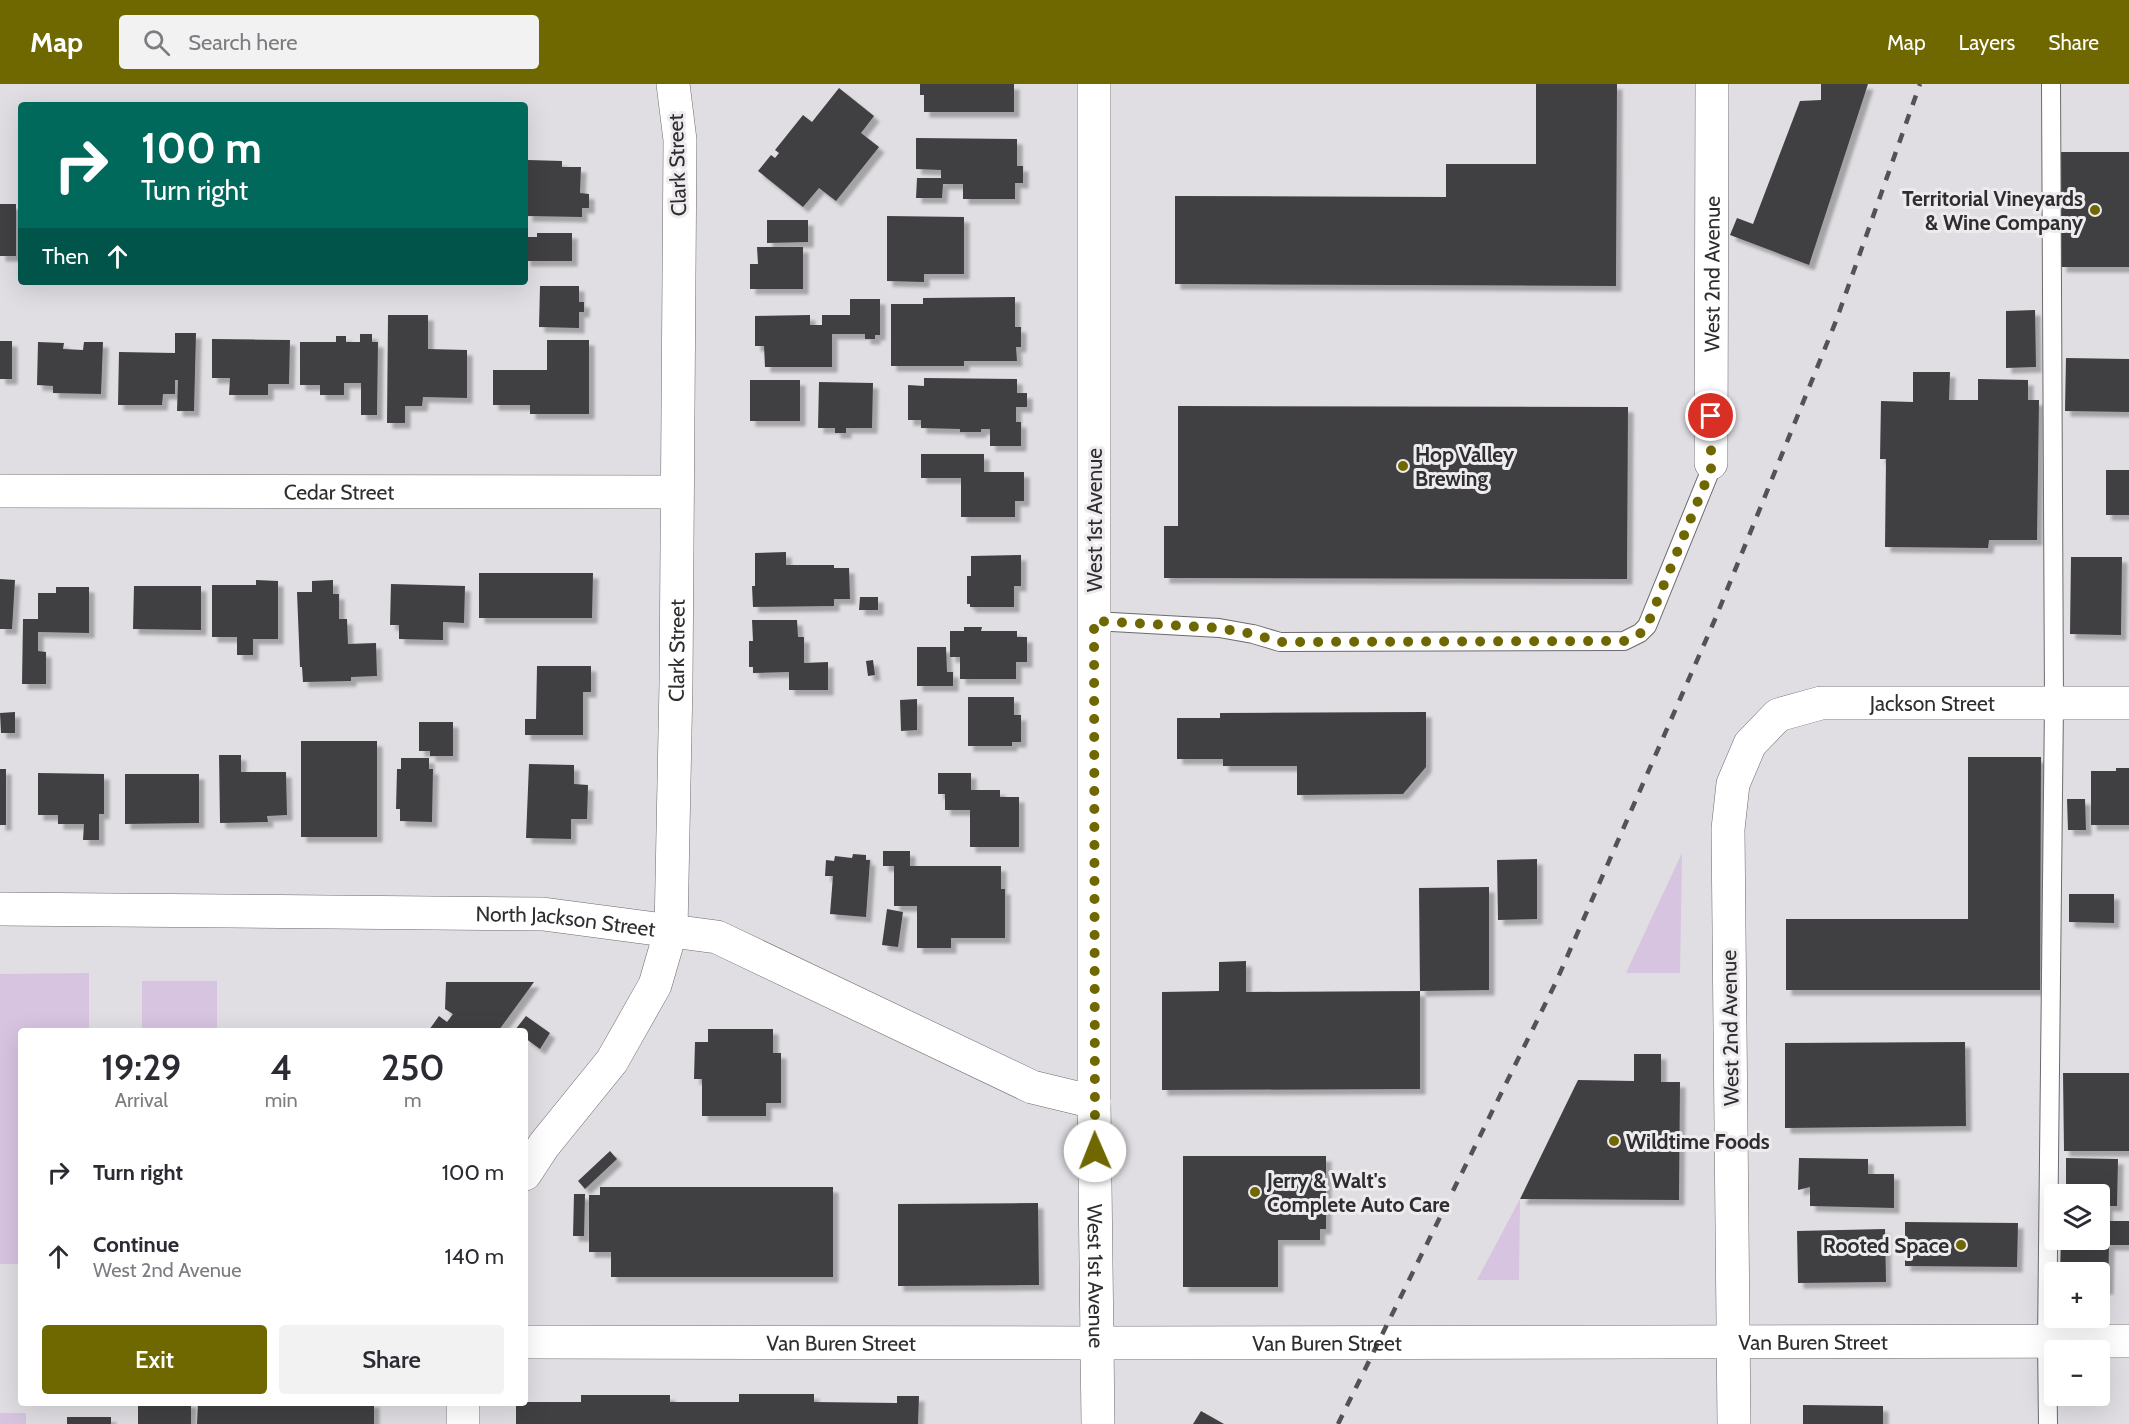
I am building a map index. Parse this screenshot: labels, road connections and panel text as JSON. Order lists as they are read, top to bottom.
{
  "streets": {
    "street": [
      "Clark Street",
      "West 2nd Avenue",
      "Cedar Street",
      "West 1st Avenue",
      "Jackson Street",
      "North Jackson Street",
      "Van Buren Street"
    ]
  },
  "crossings": [
    ["Clark Street", "Cedar Street"],
    ["Clark Street", "North Jackson Street"],
    ["West 2nd Avenue", "Jackson Street"],
    ["West 2nd Avenue", "Van Buren Street"],
    ["West 1st Avenue", "North Jackson Street"],
    ["West 1st Avenue", "Van Buren Street"]
  ],
  "places": [
    "Territorial Vineyards & Wine Company",
    "Hop Valley Brewing",
    "Wildtime Foods",
    "Jerry & Walt's Complete Auto Care",
    "Rooted Space"
  ],
  "page": {
    "header": "Map",
    "search": "Search here",
    "nav": ["Map", "Layers", "Share"],
    "turn": ["100 m", "Turn right"],
    "then": "Then",
    "eta": [
      "19:29",
      "Arrival",
      "4",
      "min",
      "250",
      "m"
    ],
    "list": [
      {
        "name": "Turn right",
        "value": "100 m"
      },
      {
        "name": "Continue",
        "note": "West 2nd Avenue",
        "value": "140 m"
      }
    ],
    "map_buttons": ["+", "−"],
    "buttons": ["Exit", "Share"]
  }
}
